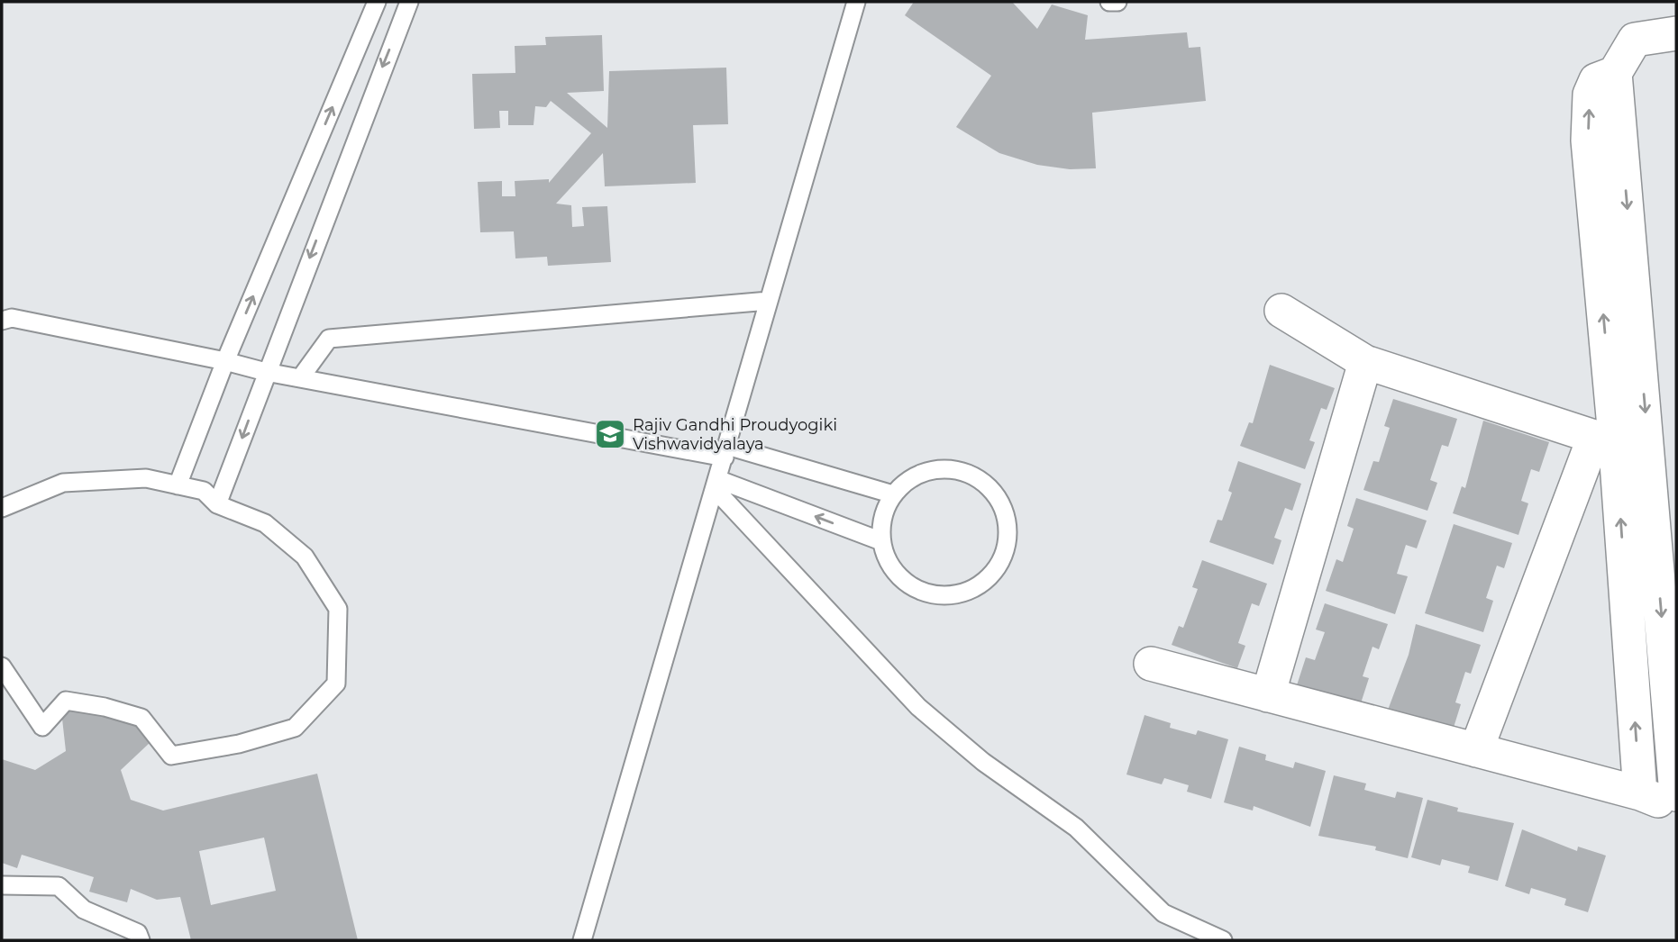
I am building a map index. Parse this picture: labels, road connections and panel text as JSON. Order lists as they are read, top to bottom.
{
  "places": {
    "school or university": ["Rajiv Gandhi Proudyogiki Vishwavidyalaya"]
  }
}
